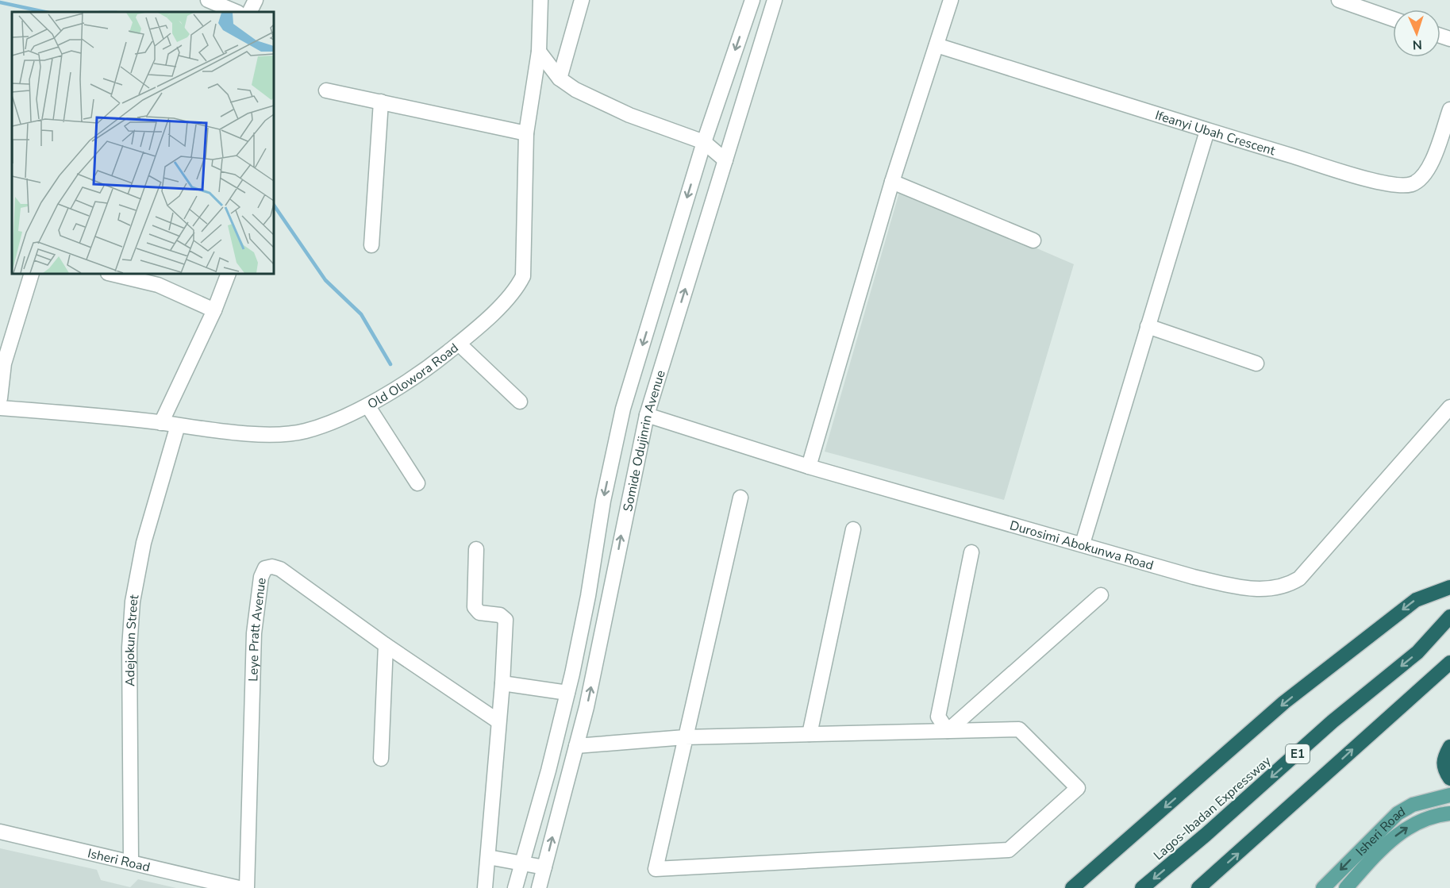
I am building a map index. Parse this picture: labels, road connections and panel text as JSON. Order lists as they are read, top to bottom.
{
  "streets": {
    "highway": ["E1", "Lagos-Ibadan Expressway"],
    "main road": ["Isheri Road"],
    "street": [
      "Ifeanyi Ubah Crescent",
      "Old Olowora Road",
      "Somide Odujinrin Avenue",
      "Durosimi Abokunwa Road",
      "Leye Pratt Avenue",
      "Adejokun Street"
    ]
  },
  "crossings": [
    ["Old Olowora Road", "Adejokun Street"],
    ["Somide Odujinrin Avenue", "Durosimi Abokunwa Road"],
    ["Adejokun Street", "Isheri Road"]
  ],
  "north": "bottom"
}
